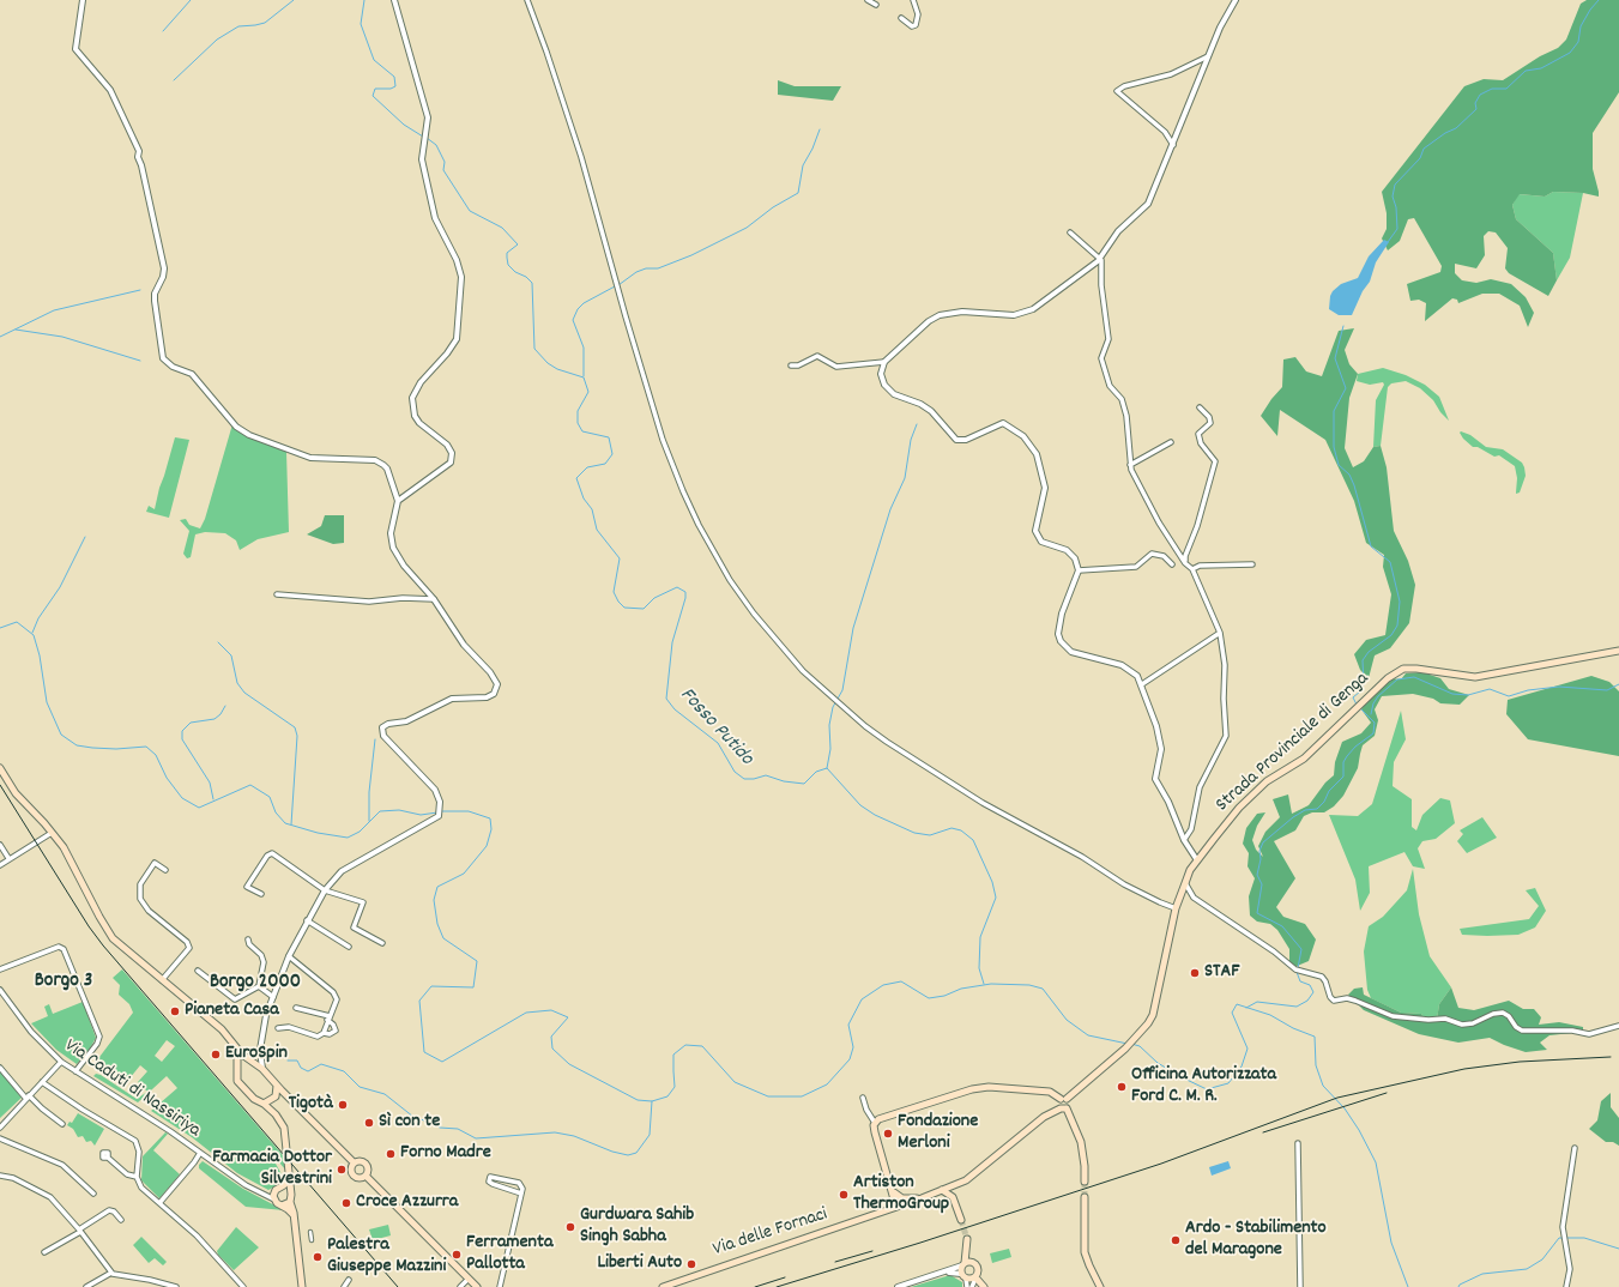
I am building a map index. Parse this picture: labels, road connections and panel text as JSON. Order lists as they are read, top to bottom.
{
  "streets": {
    "main road": ["Strada Provinciale di Genga", "Via delle Fornaci"],
    "street": ["Via Caduti di Nassiriya"]
  },
  "districts": ["Borgo 3", "Borgo 2000"],
  "water": ["Fosso Putido"],
  "places": [
    "STAF",
    "Pianeta Casa",
    "EuroSpin",
    "Officina Autorizzata Ford C. M. R.",
    "Tigotà",
    "Sì con te",
    "Fondazione Merloni",
    "Forno Madre",
    "Farmacia Dottor Silvestrini",
    "Artiston ThermoGroup",
    "Croce Azzurra",
    "Gurdwara Sahib Singh Sabha",
    "Ardo - Stabilimento del Maragone",
    "Ferramenta Pallotta",
    "Palestra Giuseppe Mazzini",
    "Liberti Auto"
  ]
}
